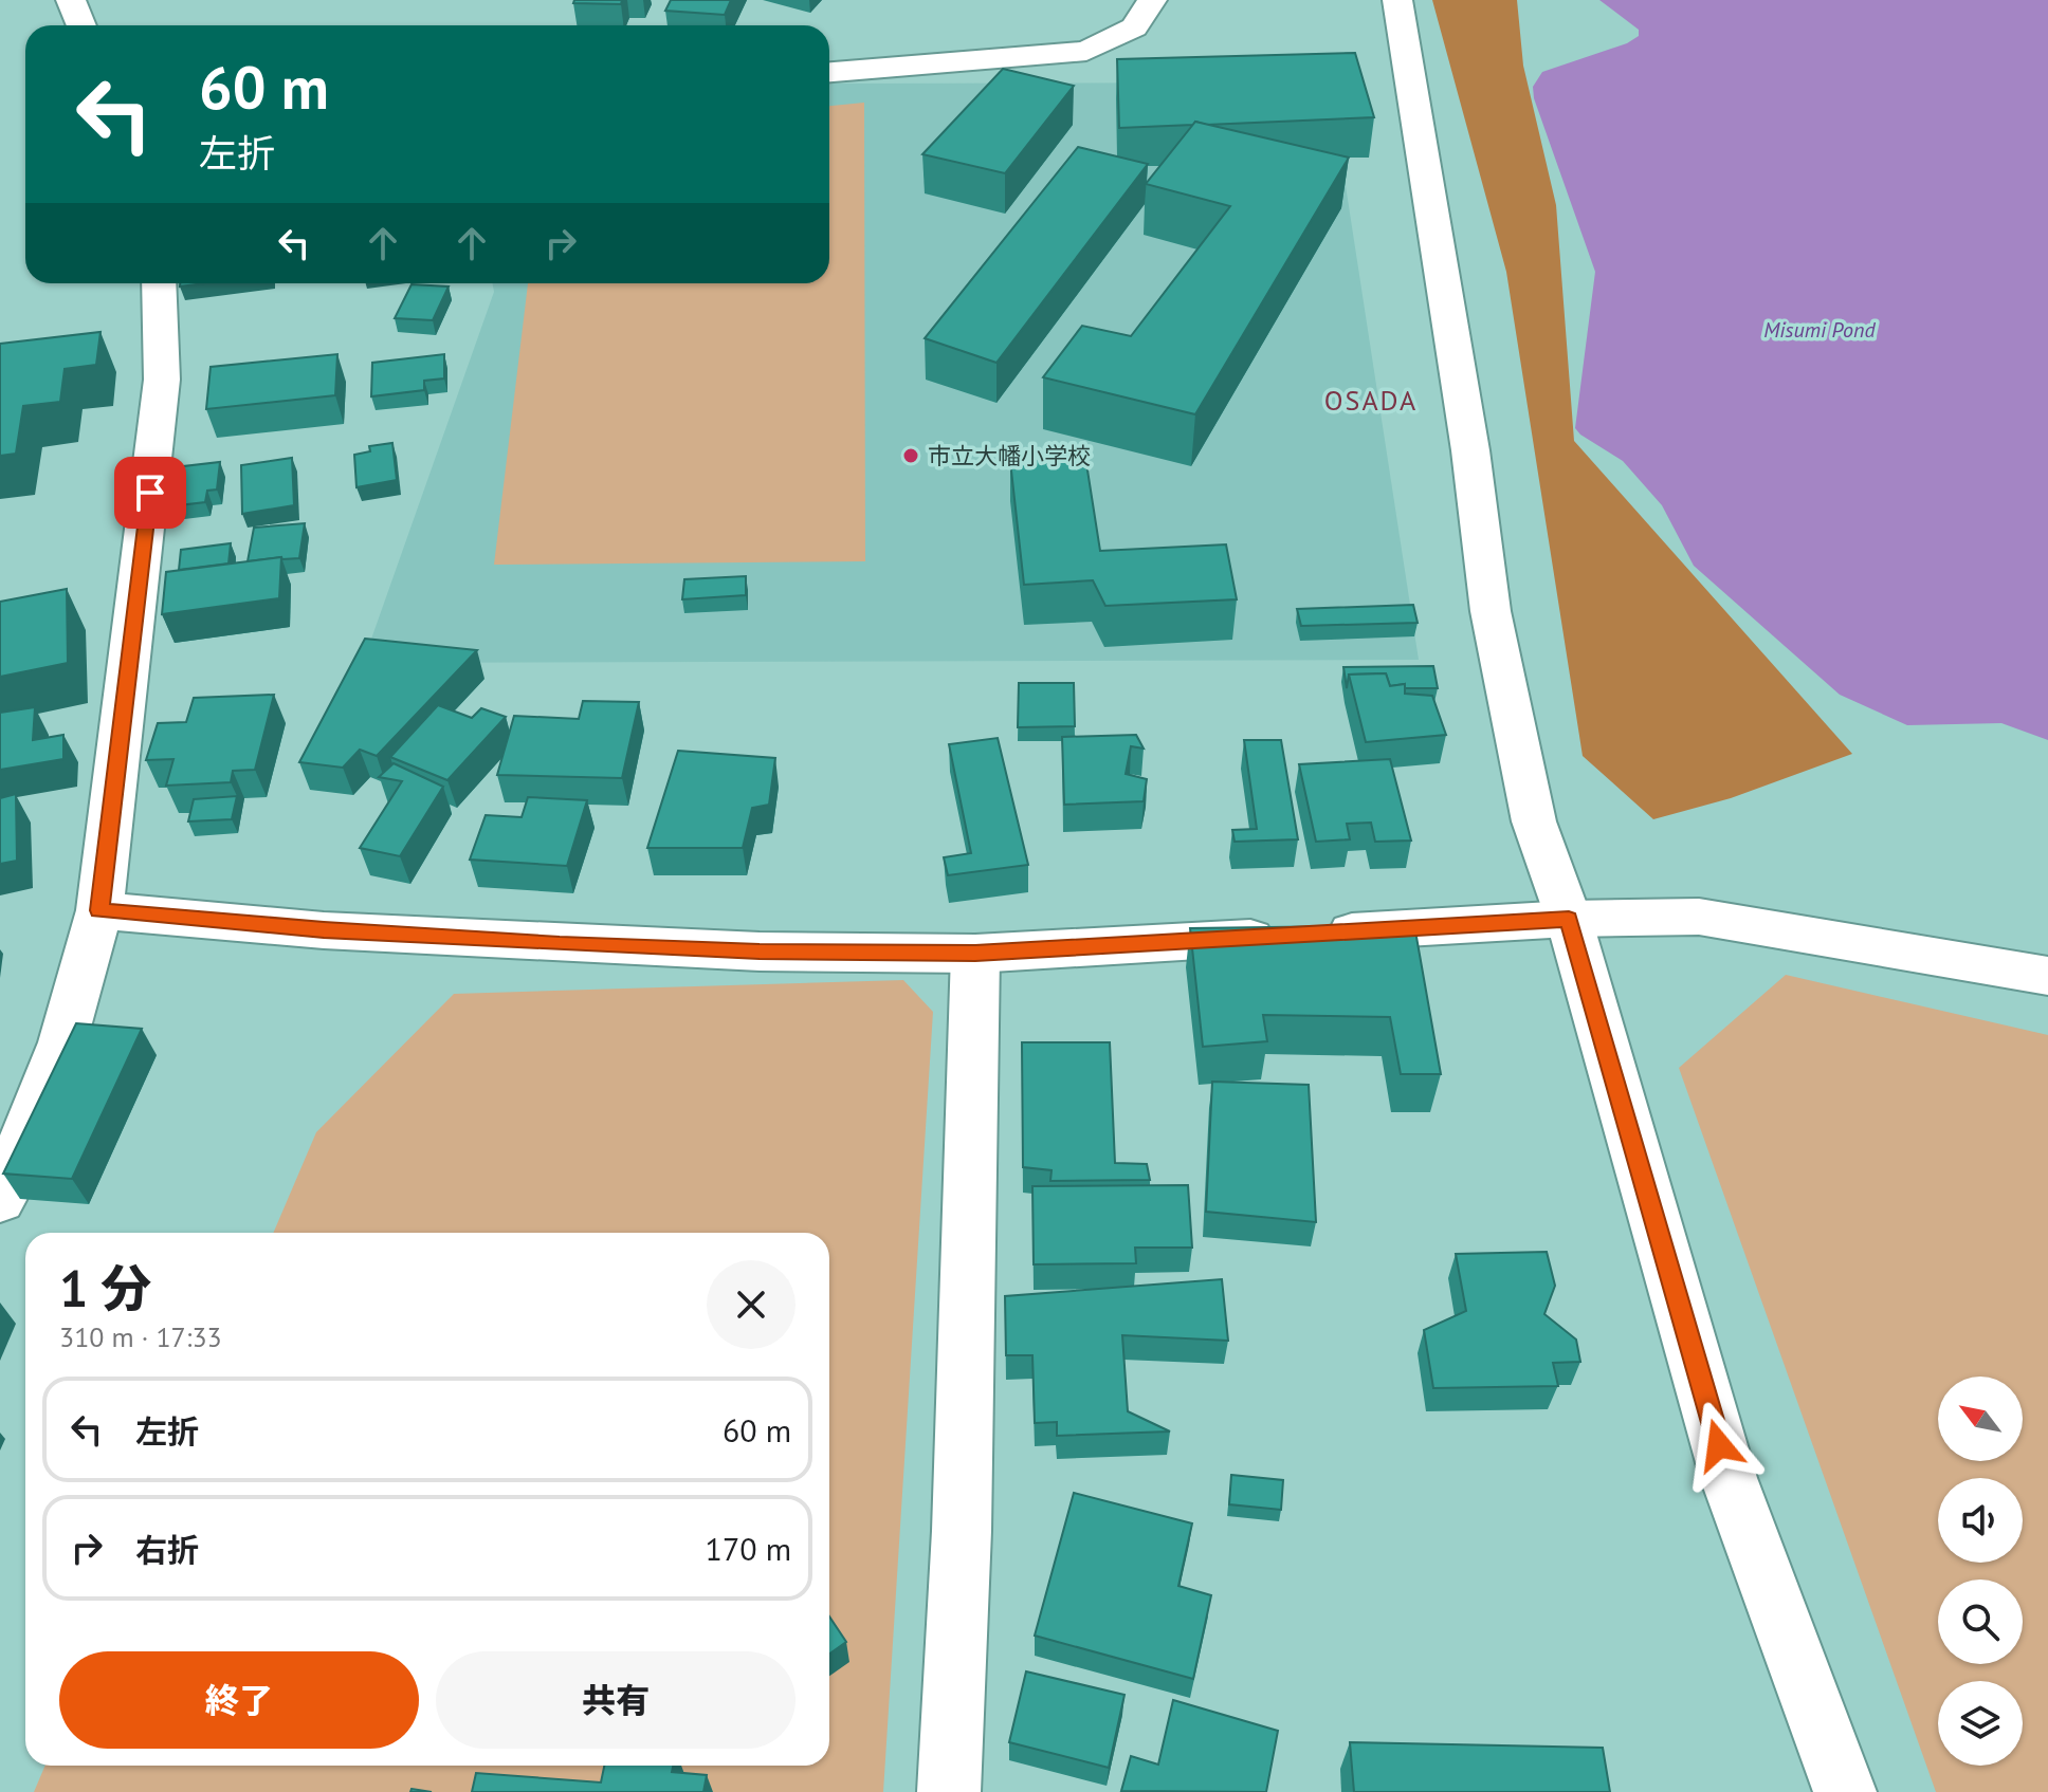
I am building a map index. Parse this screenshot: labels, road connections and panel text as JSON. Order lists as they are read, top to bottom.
{
  "districts": ["OSADA"],
  "water": ["Misumi Pond"],
  "places": ["市立大幡小学校"],
  "north": "top left",
  "page": {
    "turn": ["60 m", "左折"],
    "heading": ["1 分", "310 m · 17:33"],
    "list": [
      {
        "name": "左折",
        "value": "60 m"
      },
      {
        "name": "右折",
        "value": "170 m"
      }
    ],
    "buttons": ["終了", "共有"]
  }
}
